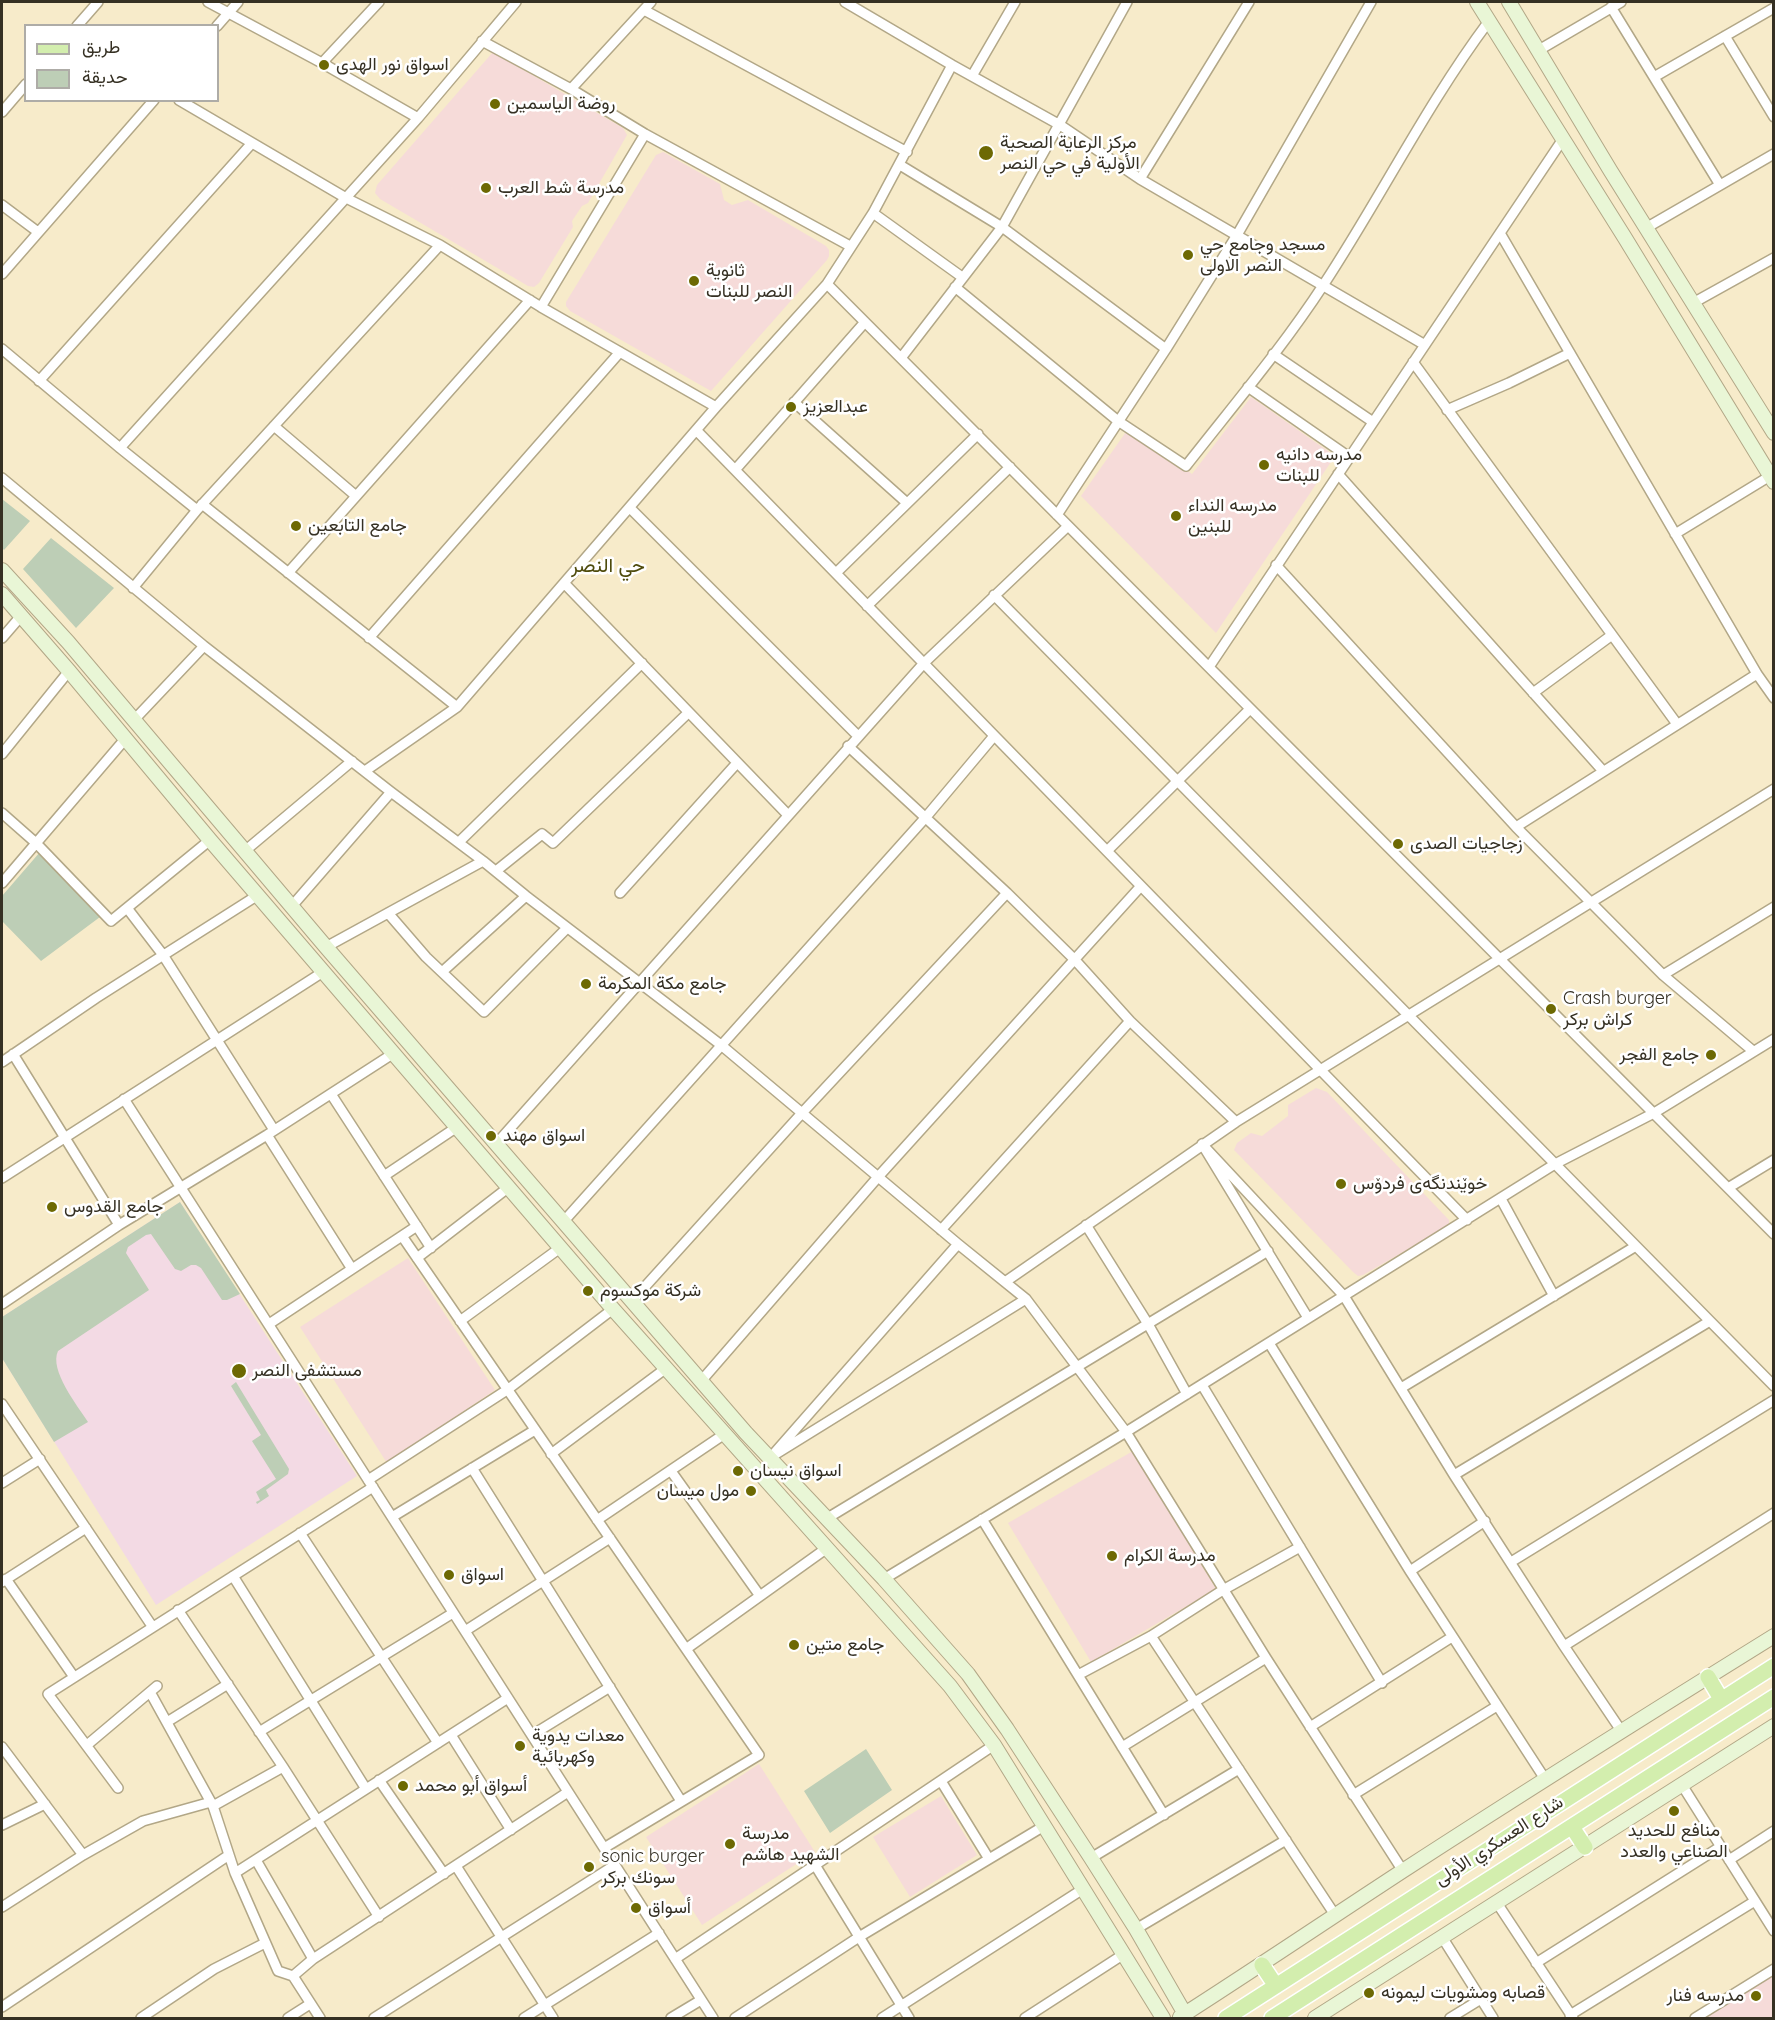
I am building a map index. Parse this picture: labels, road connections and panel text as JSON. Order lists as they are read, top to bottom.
{
  "streets": {
    "main road": ["شارع العسكري الأولى"]
  },
  "districts": ["حي النصر"],
  "places": [
    "اسواق نور الهدى",
    "روضة الياسمين",
    "مركز الرعاية الصحية الأولية في حي النصر",
    "مدرسة شط العرب",
    "مسجد وجامع حي النصر الاولى",
    "ثانوية النصر للبنات",
    "عبدالعزيز",
    "مدرسه دانيه للبنات",
    "مدرسه النداء للبنين",
    "جامع التابعين",
    "زجاجيات الصدى",
    "جامع مكة المكرمة",
    "Crash burger كراش بركر",
    "جامع الفجر",
    "اسواق مهند",
    "خوێندنگەی فردۆس",
    "جامع القدوس",
    "شركة موكسوم",
    "مستشفى النصر",
    "اسواق نيسان",
    "مول ميسان",
    "مدرسة الكرام",
    "اسواق",
    "جامع متين",
    "معدات يدوية وكهربائية",
    "أسواق أبو محمد",
    "منافع للحديد الصناعي والعدد",
    "مدرسة الشهيد هاشم",
    "sonic burger سونك بركر",
    "أسواق",
    "قصابه ومشويات ليمونه",
    "مدرسه فنار"
  ],
  "legend": ["طريق", "حديقة"]
}
